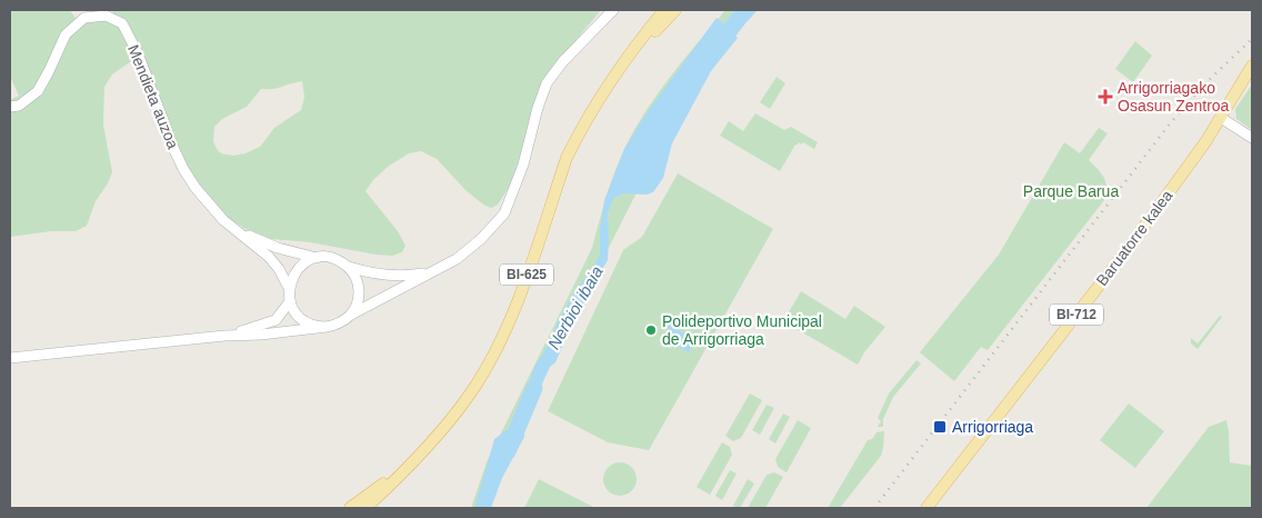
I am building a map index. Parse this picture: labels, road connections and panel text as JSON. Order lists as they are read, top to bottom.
{
  "streets": {
    "main road": ["Baruatorre kalea", "BI-625", "BI-712"],
    "street": ["Mendieta auzoa"]
  },
  "water": ["Nerbioi ibaia"],
  "parks": ["Parque Barua"],
  "places": {
    "health": ["Arrigorriagako Osasun Zentroa"],
    "other": ["Polideportivo Municipal de Arrigorriaga"],
    "transit": ["Arrigorriaga"]
  }
}
